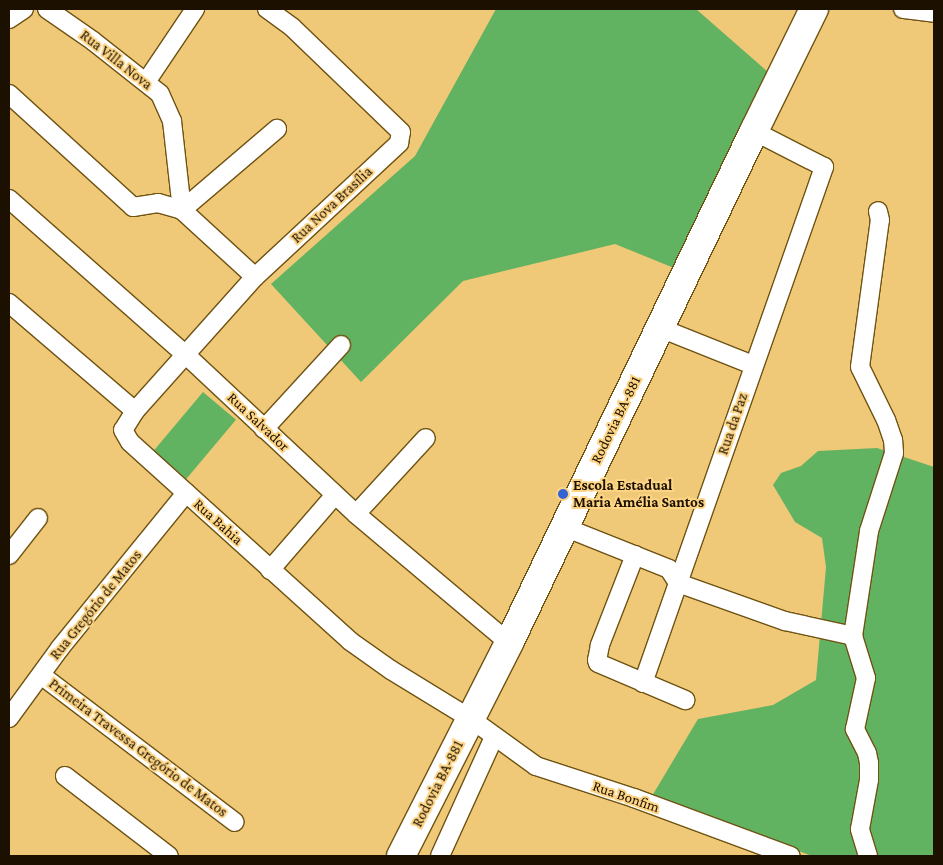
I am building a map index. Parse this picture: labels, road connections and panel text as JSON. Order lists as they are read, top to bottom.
{
  "streets": {
    "main road": ["Rodovia BA-881"],
    "street": [
      "Rua Villa Nova",
      "Rua Nova Brasília",
      "Rua Salvador",
      "Rua da Paz",
      "Rua Bahia",
      "Rua Gregório de Matos",
      "Primeira Travessa Gregório de Matos",
      "Rua Bonfim"
    ]
  },
  "crossings": [
    ["Rua Nova Brasília", "Rua Salvador"],
    ["Rua Nova Brasília", "Rua Bahia"],
    ["Rodovia BA-881", "Rua Salvador"],
    ["Rodovia BA-881", "Rua da Paz"],
    ["Rodovia BA-881", "Rua Bahia"],
    ["Rodovia BA-881", "Rua Bonfim"],
    ["Rua Bahia", "Rua Gregório de Matos"],
    ["Rua Bahia", "Rua Bonfim"],
    ["Rua Gregório de Matos", "Primeira Travessa Gregório de Matos"]
  ],
  "places": ["Escola Estadual Maria Amélia Santos"]
}
